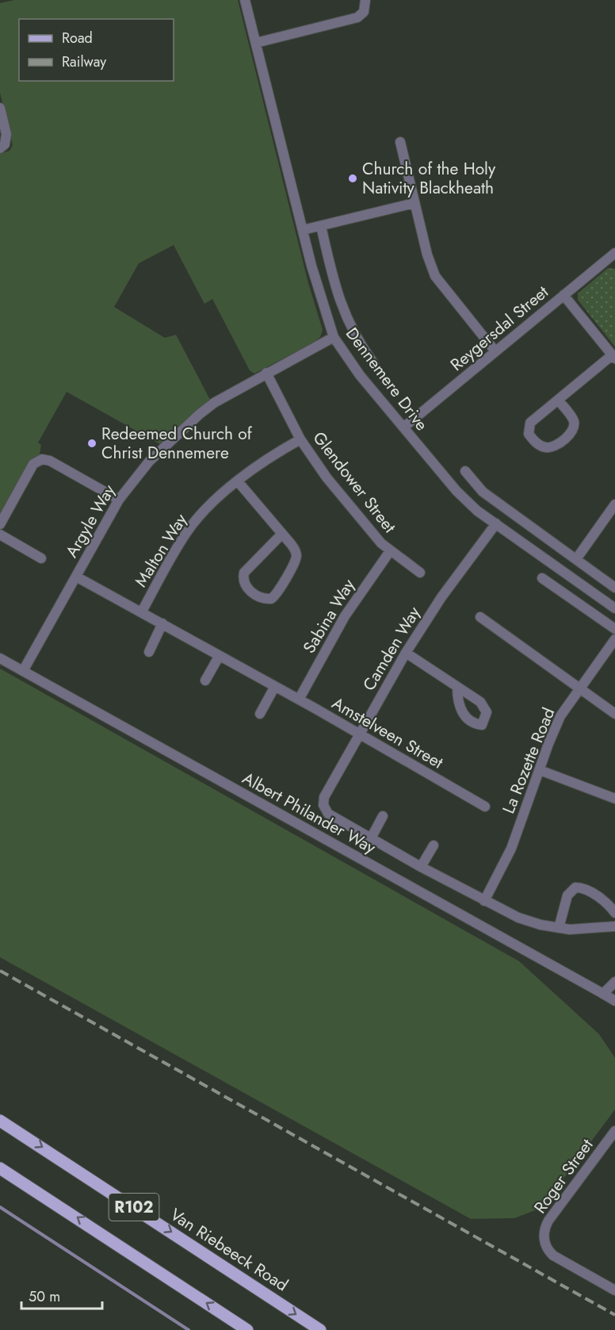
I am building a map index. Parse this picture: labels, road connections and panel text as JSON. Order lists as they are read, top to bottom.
{
  "streets": {
    "main road": ["R102", "Van Riebeeck Road"],
    "street": [
      "Reygersdal Street",
      "Dennemere Drive",
      "Glendower Street",
      "Argyle Way",
      "Malton Way",
      "Sabina Way",
      "Camden Way",
      "Amstelveen Street",
      "La Rozette Road",
      "Albert Philander Way",
      "Roger Street"
    ]
  },
  "crossings": [
    ["Reygersdal Street", "Dennemere Drive"],
    ["Dennemere Drive", "Argyle Way"],
    ["Dennemere Drive", "Camden Way"],
    ["Glendower Street", "Argyle Way"],
    ["Glendower Street", "Malton Way"],
    ["Glendower Street", "Sabina Way"],
    ["Argyle Way", "Amstelveen Street"],
    ["Argyle Way", "Albert Philander Way"],
    ["Malton Way", "Amstelveen Street"],
    ["Sabina Way", "Amstelveen Street"],
    ["Camden Way", "Amstelveen Street"]
  ],
  "places": ["Church of the Holy Nativity Blackheath", "Redeemed Church of Christ Dennemere"],
  "legend": ["Road", "Railway"],
  "scale_bar": "50 m"
}
